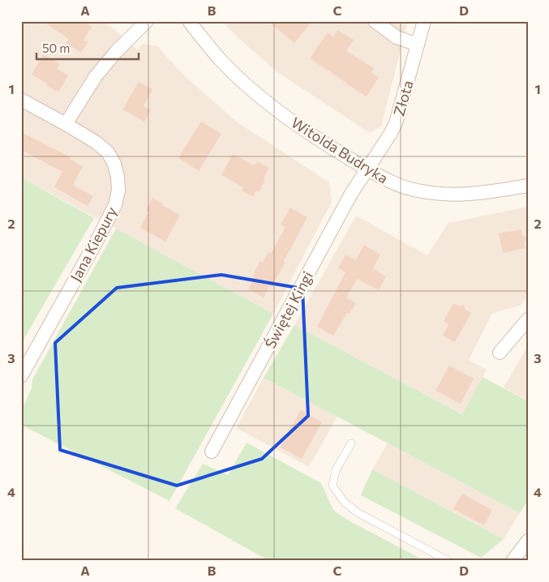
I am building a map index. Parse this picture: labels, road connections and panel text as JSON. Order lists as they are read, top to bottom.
{
  "streets": {
    "street": [
      "Złota",
      "Witolda Budryka",
      "Jana Kiepury",
      "Świętej Kingi"
    ]
  },
  "crossings": [
    ["Złota", "Witolda Budryka"],
    ["Złota", "Świętej Kingi"],
    ["Witolda Budryka", "Świętej Kingi"]
  ],
  "scale_bar": "50 m",
  "grid": {
    "columns": [
      "A",
      "B",
      "C",
      "D"
    ],
    "rows": [
      "1",
      "2",
      "3",
      "4"
    ]
  }
}
